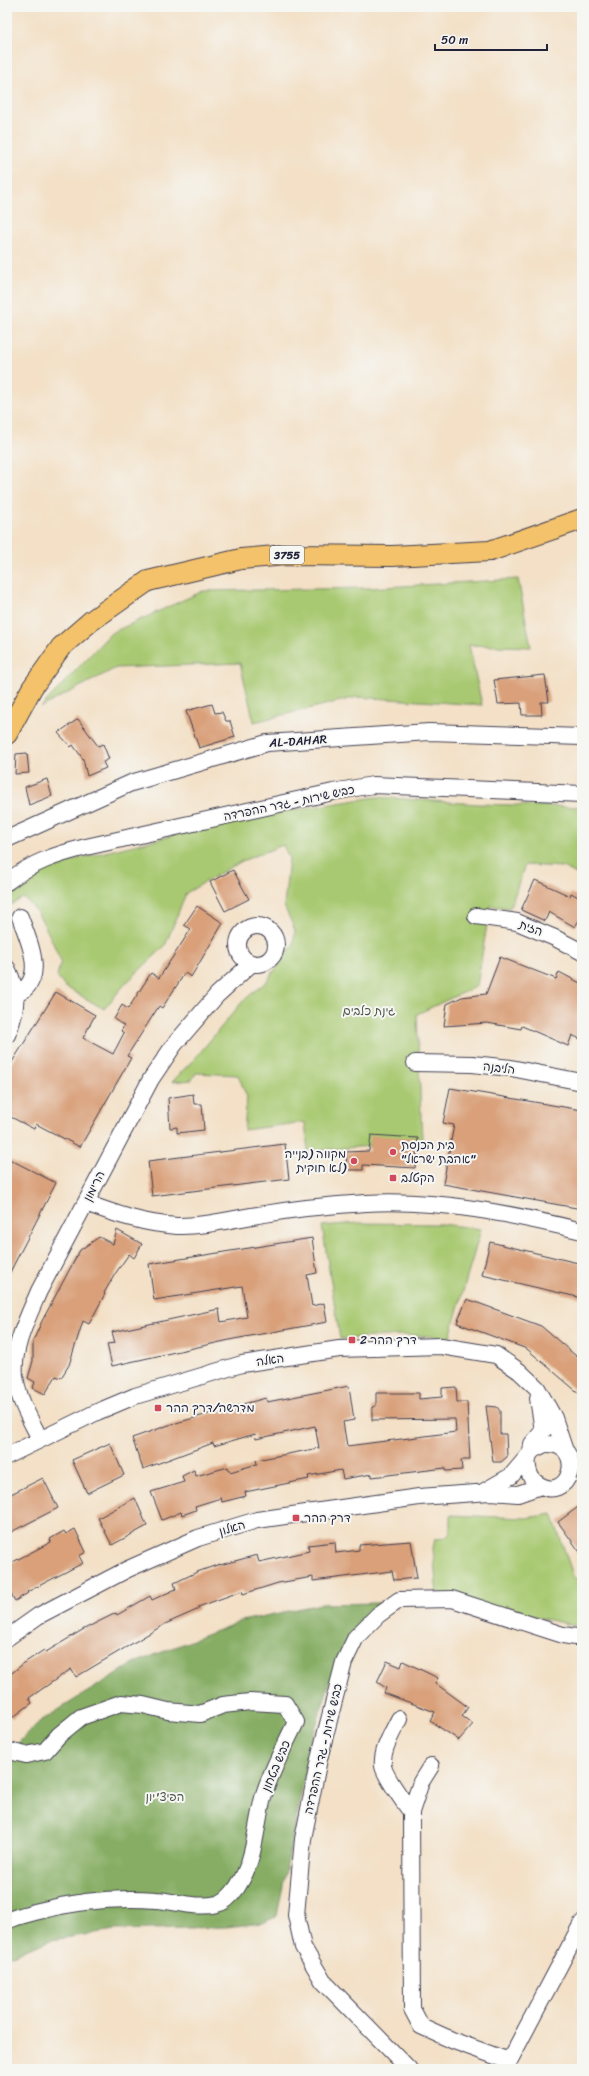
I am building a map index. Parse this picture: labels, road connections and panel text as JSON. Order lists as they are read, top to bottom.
{
  "streets": {
    "main road": ["3755"],
    "street": [
      "AL-DAHAR",
      "כביש שירות - גדר ההפרדה",
      "הזית",
      "הליבנה",
      "הרימון",
      "האלה",
      "האלון",
      "כביש בטחון"
    ]
  },
  "crossings": [
    ["הרימון", "האלה"],
    ["האלה", "האלון"]
  ],
  "parks": ["גינת כלבים", "הפיצ'יון"],
  "places": {
    "other": ["בית הכנסת \"אהבת ישראל\"", "מקווה (בנייה לא חוקית)"],
    "transit": [
      "הקטלב",
      "דרך ההר 2",
      "מדרשה/דרך ההר",
      "דרך ההר"
    ]
  },
  "scale_bar": "50 m"
}
